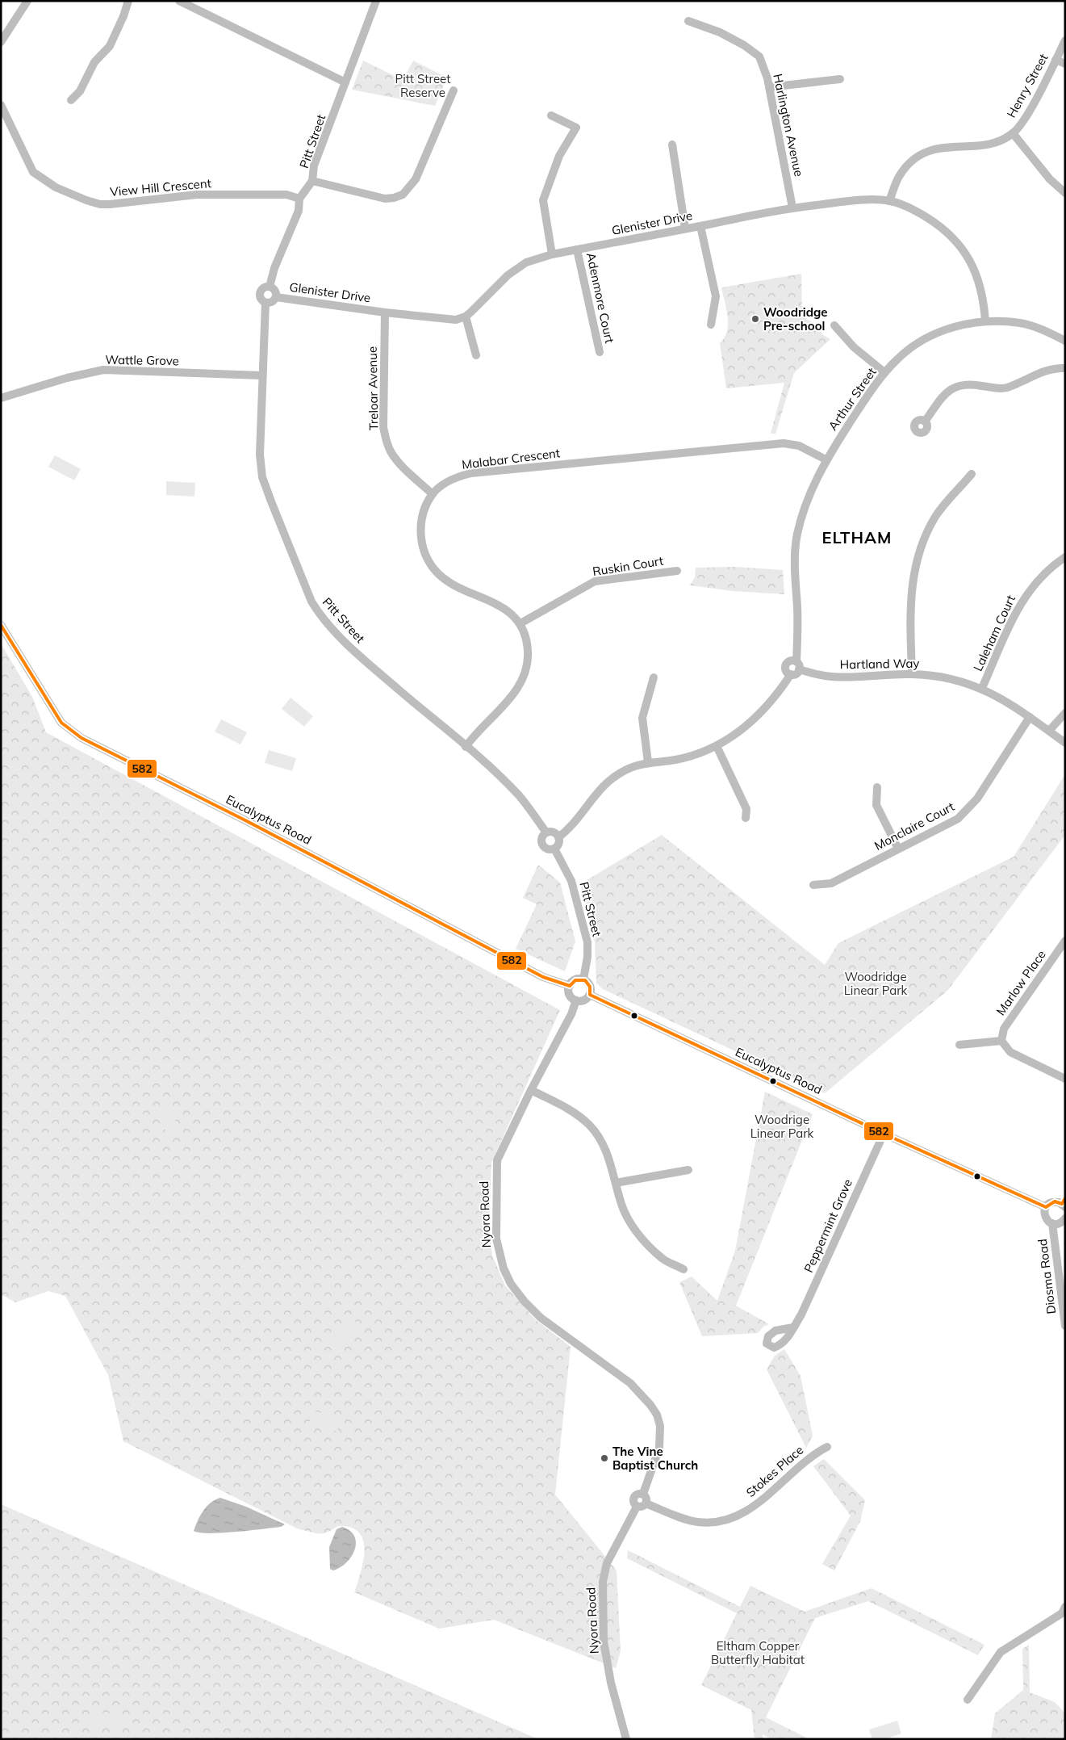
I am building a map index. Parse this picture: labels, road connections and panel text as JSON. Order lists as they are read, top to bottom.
{
  "streets": {
    "street": [
      "Henry Street",
      "Harlington Avenue",
      "Pitt Street",
      "View Hill Crescent",
      "Glenister Drive",
      "Adenmore Court",
      "Wattle Grove",
      "Treloar Avenue",
      "Arthur Street",
      "Malabar Crescent",
      "Ruskin Court",
      "Laleham Court",
      "Hartland Way",
      "Eucalyptus Road",
      "Monclaire Court",
      "Marlow Place",
      "Nyora Road",
      "Peppermint Grove",
      "Diosma Road",
      "Stokes Place"
    ]
  },
  "crossings": [
    ["Henry Street", "Glenister Drive"],
    ["Harlington Avenue", "Glenister Drive"],
    ["Pitt Street", "View Hill Crescent"],
    ["Pitt Street", "Glenister Drive"],
    ["Pitt Street", "Wattle Grove"],
    ["Pitt Street", "Eucalyptus Road"],
    ["Pitt Street", "Nyora Road"],
    ["Glenister Drive", "Adenmore Court"],
    ["Glenister Drive", "Treloar Avenue"],
    ["Glenister Drive", "Arthur Street"],
    ["Treloar Avenue", "Malabar Crescent"],
    ["Arthur Street", "Malabar Crescent"],
    ["Arthur Street", "Hartland Way"],
    ["Malabar Crescent", "Ruskin Court"],
    ["Laleham Court", "Hartland Way"],
    ["Hartland Way", "Monclaire Court"],
    ["Eucalyptus Road", "Nyora Road"],
    ["Eucalyptus Road", "Peppermint Grove"],
    ["Eucalyptus Road", "Diosma Road"],
    ["Nyora Road", "Stokes Place"]
  ],
  "districts": ["ELTHAM"],
  "parks": [
    "Pitt Street Reserve",
    "Woodridge Linear Park",
    "Woodrige Linear Park",
    "Eltham Copper Butterfly Habitat"
  ],
  "places": ["Woodridge Pre-school", "The Vine Baptist Church"],
  "lines": ["transit line 582"]
}
